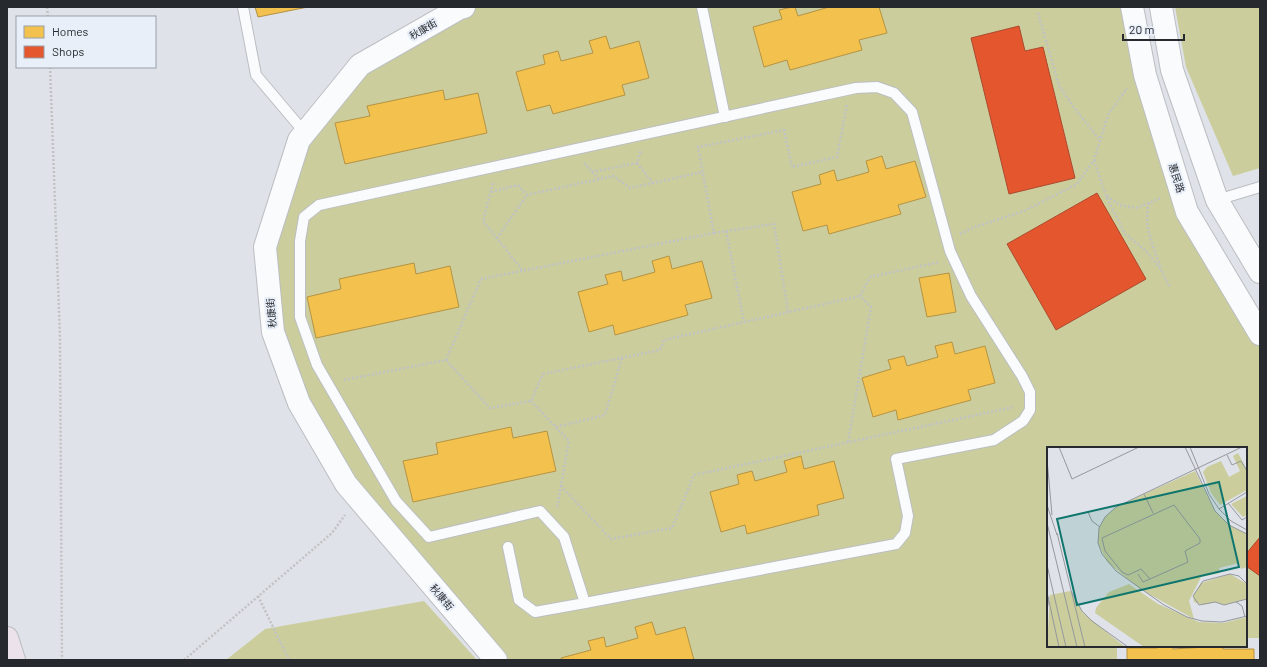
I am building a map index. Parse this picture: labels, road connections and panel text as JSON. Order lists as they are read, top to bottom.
{
  "streets": {
    "street": ["秋康街", "惠民路"]
  },
  "legend": ["Homes", "Shops"],
  "scale_bar": "20 m"
}
